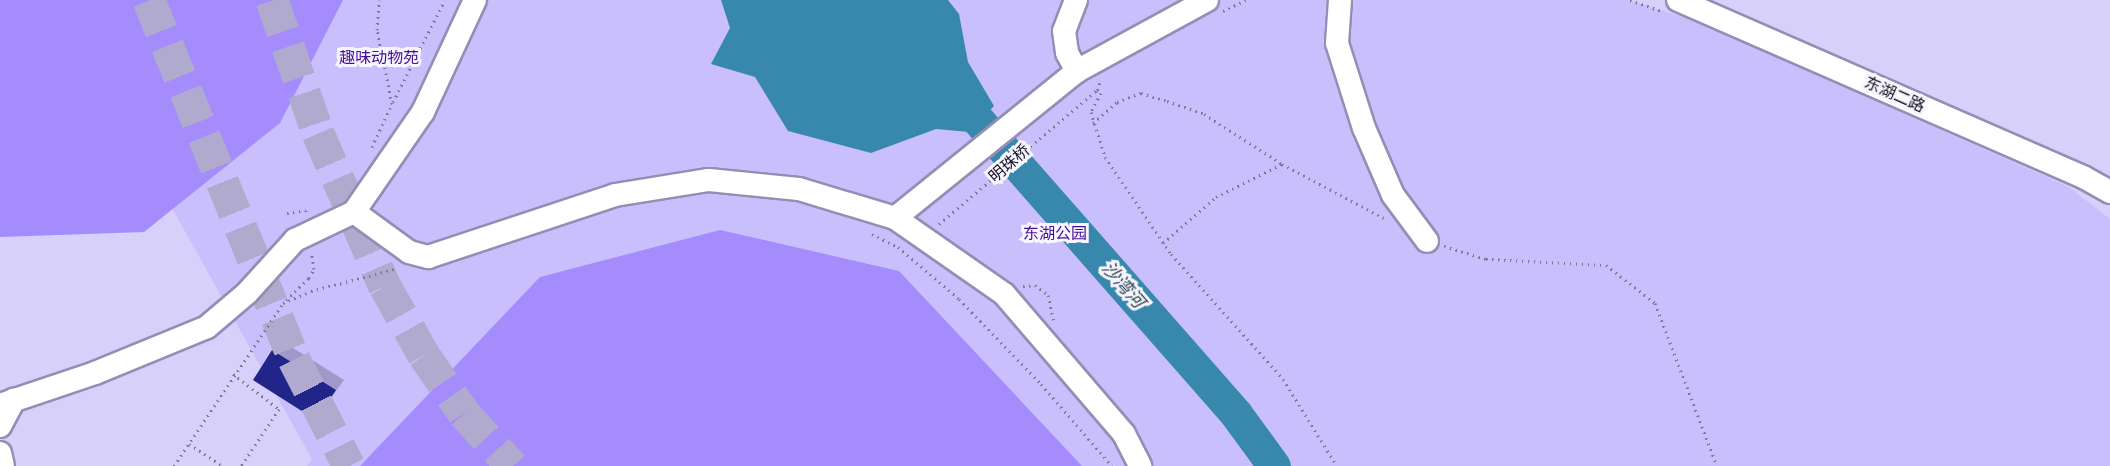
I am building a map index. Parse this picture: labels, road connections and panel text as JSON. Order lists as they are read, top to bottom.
{
  "streets": {
    "street": ["东湖二路", "明珠桥"]
  },
  "water": ["沙湾河"],
  "parks": ["趣味动物苑", "东湖公园"]
}
